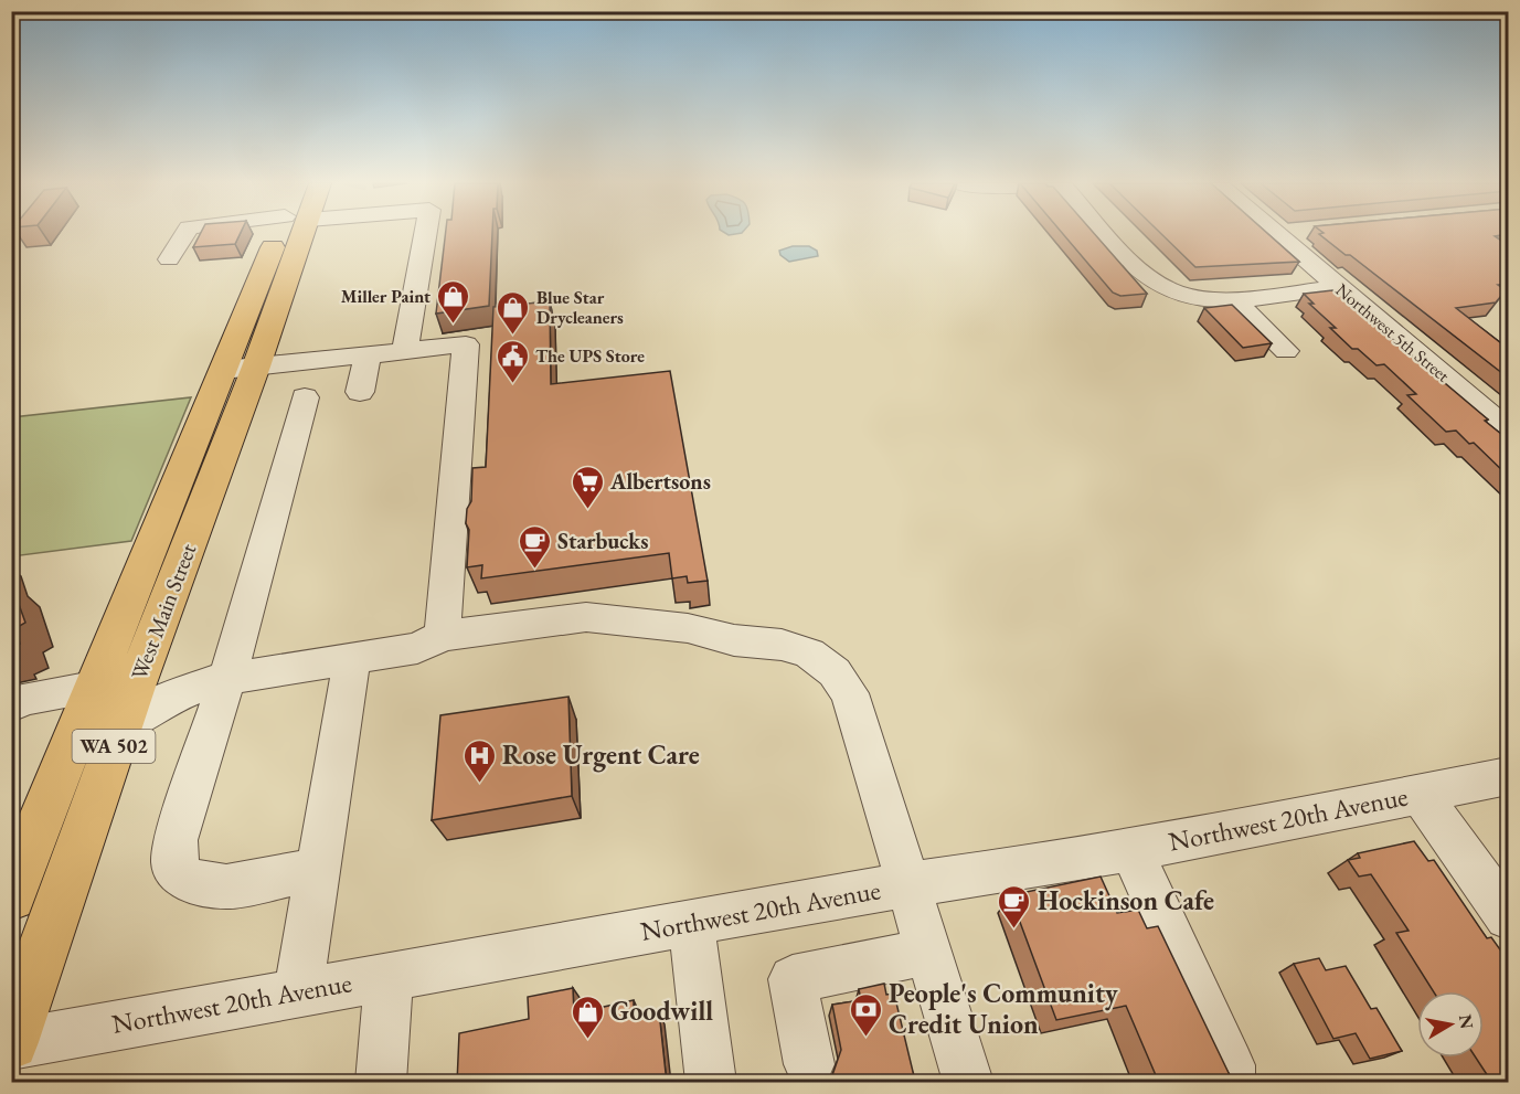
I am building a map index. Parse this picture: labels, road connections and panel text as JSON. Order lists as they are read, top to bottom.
{
  "streets": {
    "highway": ["West Main Street", "WA 502"],
    "street": ["Northwest 5th Street", "Northwest 20th Avenue"]
  },
  "crossings": [
    ["West Main Street", "Northwest 20th Avenue"]
  ],
  "places": {
    "shop": ["Miller Paint", "Blue Star Drycleaners", "Goodwill"],
    "public building": ["The UPS Store"],
    "supermarket": ["Albertsons"],
    "cafe": ["Starbucks", "Hockinson Cafe"],
    "hospital": ["Rose Urgent Care"],
    "bank": ["People's Community Credit Union"]
  },
  "north": "right"
}
